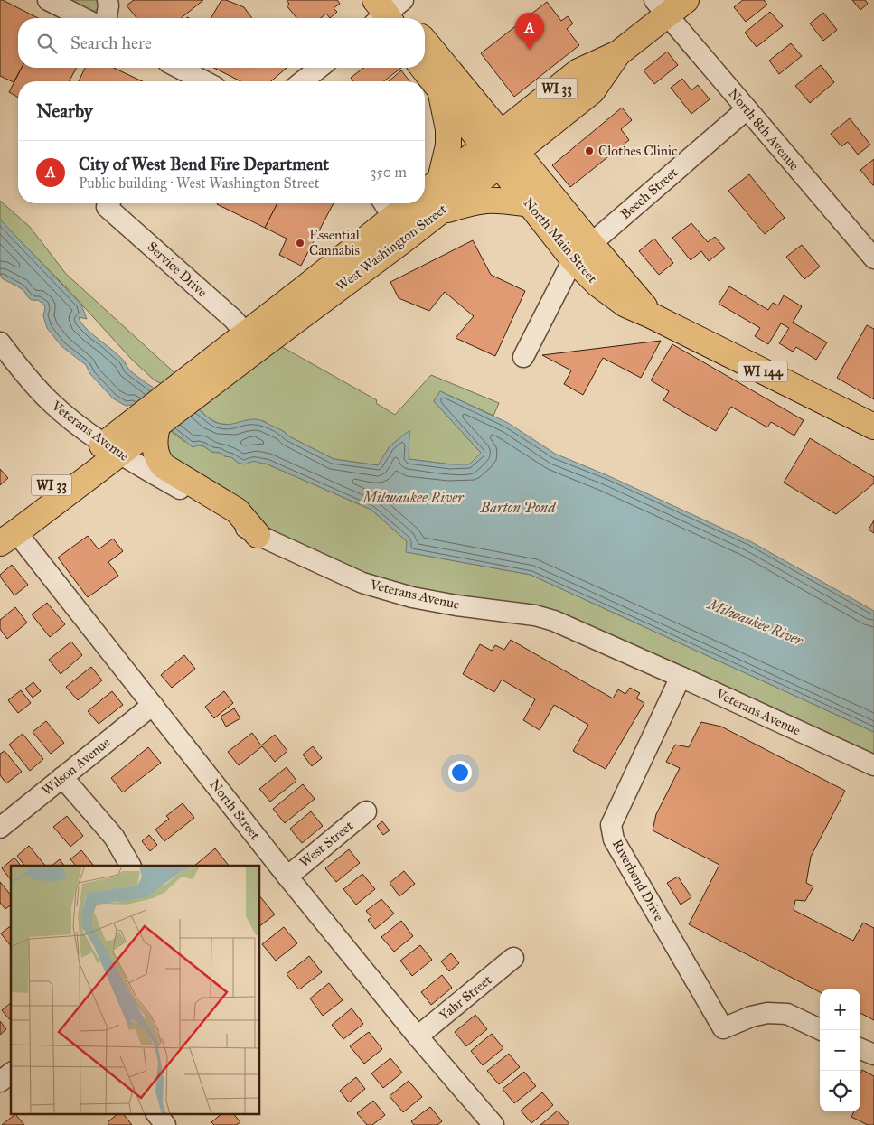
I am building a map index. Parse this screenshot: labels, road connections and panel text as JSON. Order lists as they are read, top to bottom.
{
  "streets": {
    "main road": [
      "WI 33",
      "North Main Street",
      "West Washington Street",
      "WI 144"
    ],
    "street": [
      "North 8th Avenue",
      "Beech Street",
      "Service Drive",
      "Veterans Avenue",
      "Wilson Avenue",
      "North Street",
      "West Street",
      "Riverbend Drive",
      "Yahr Street"
    ]
  },
  "crossings": [
    ["WI 33", "West Washington Street"],
    ["WI 33", "Veterans Avenue"],
    ["WI 33", "North Street"],
    ["North 8th Avenue", "Beech Street"],
    ["North 8th Avenue", "West Washington Street"],
    ["Beech Street", "North Main Street"],
    ["North Main Street", "West Washington Street"],
    ["West Washington Street", "Service Drive"],
    ["Veterans Avenue", "Riverbend Drive"],
    ["Wilson Avenue", "North Street"],
    ["North Street", "West Street"],
    ["North Street", "Yahr Street"]
  ],
  "water": ["Milwaukee River", "Barton Pond"],
  "places": ["Clothes Clinic", "Essential Cannabis"],
  "page": {
    "pins": "A",
    "search": "Search here",
    "heading": "Nearby",
    "list": [
      {
        "mark": "A",
        "name": "City of West Bend Fire Department",
        "note": "Public building · West Washington Street",
        "value": "350 m"
      }
    ],
    "map_buttons": ["+", "−"]
  }
}
